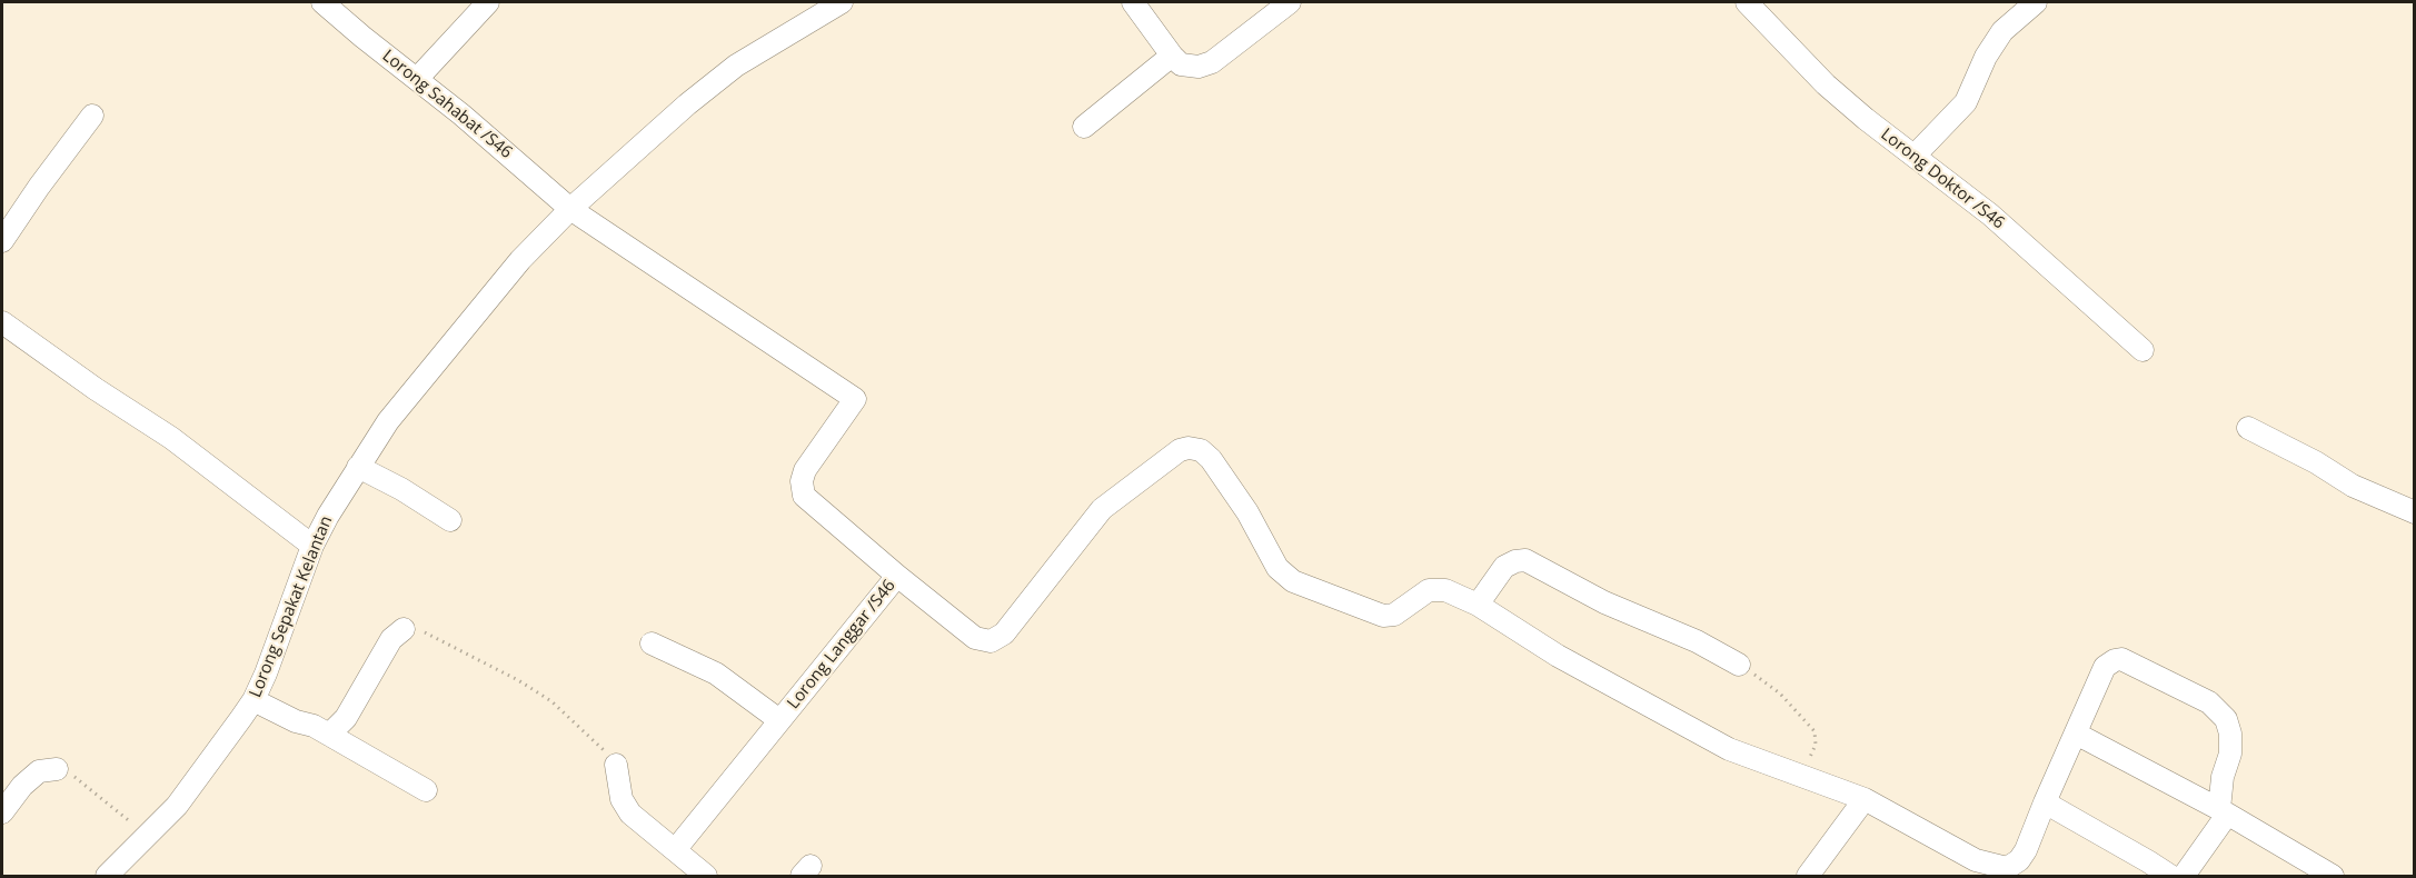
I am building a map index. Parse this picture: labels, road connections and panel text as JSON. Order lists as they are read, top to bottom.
{
  "streets": {
    "street": [
      "Lorong Sahabat /S46",
      "Lorong Doktor /S46",
      "Lorong Sepakat Kelantan",
      "Lorong Langgar /S46"
    ]
  },
  "crossings": [
    ["Lorong Sahabat /S46", "Lorong Sepakat Kelantan"],
    ["Lorong Sahabat /S46", "Lorong Langgar /S46"],
    ["Lorong Sepakat Kelantan", "Lorong Langgar /S46"]
  ]
}
